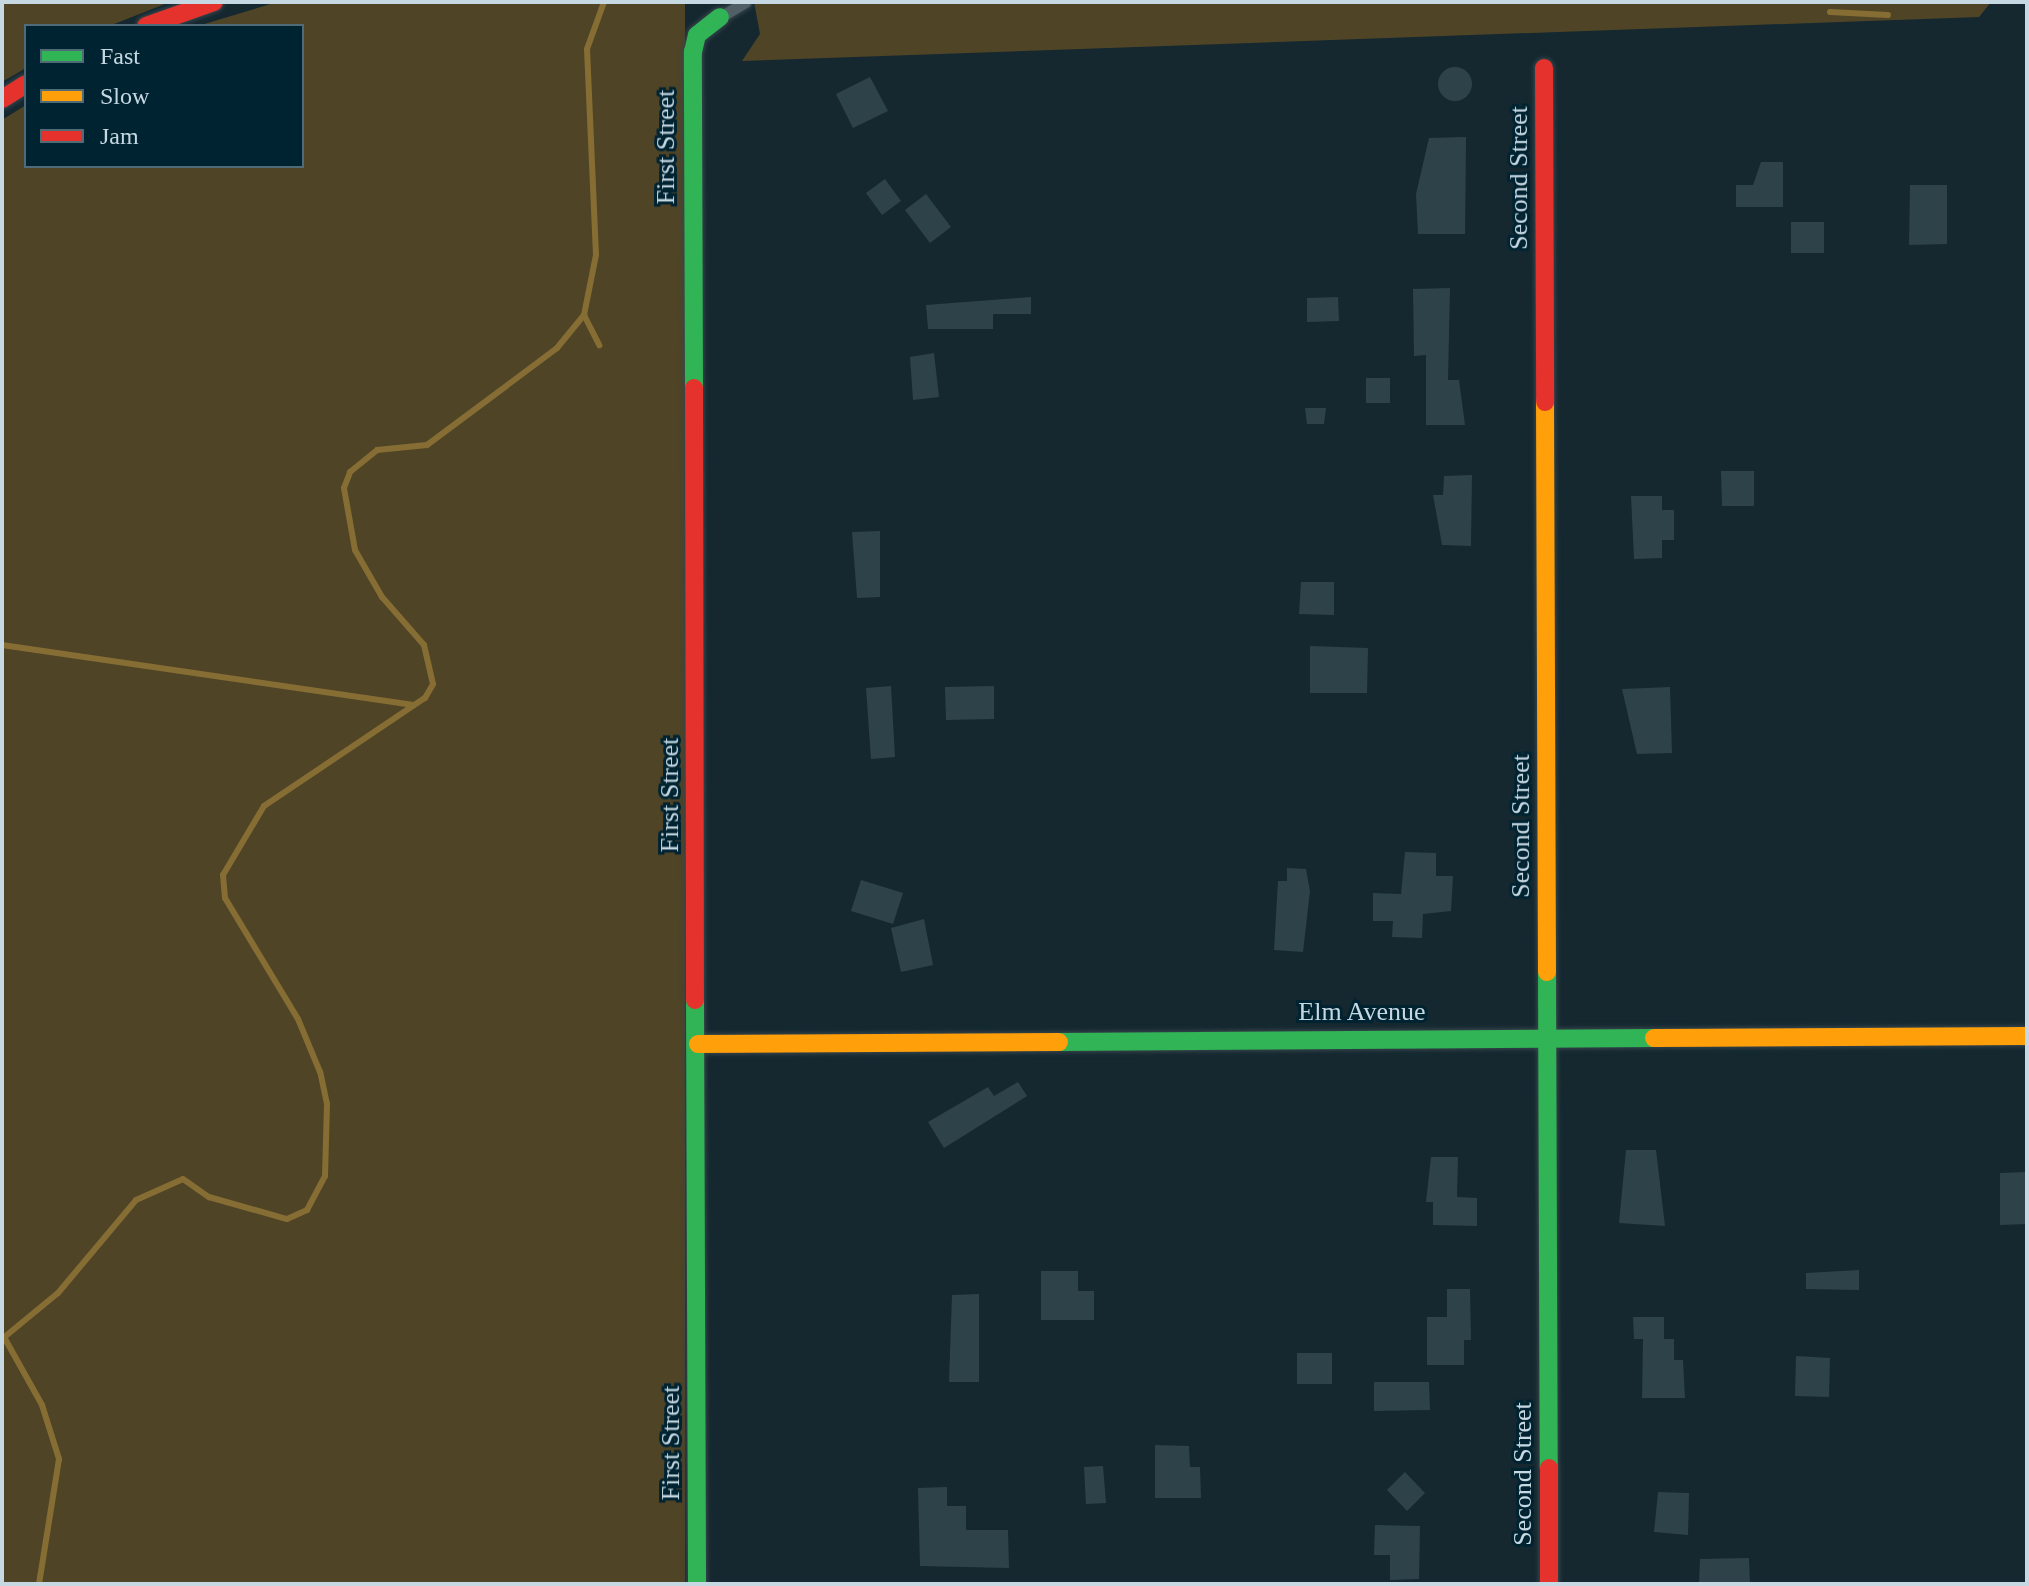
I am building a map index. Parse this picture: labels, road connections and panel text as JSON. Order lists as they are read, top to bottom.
{
  "streets": {
    "street": ["First Street", "Second Street", "Elm Avenue"]
  },
  "crossings": [
    ["First Street", "Elm Avenue"],
    ["Second Street", "Elm Avenue"]
  ],
  "legend": ["Fast", "Slow", "Jam"]
}
